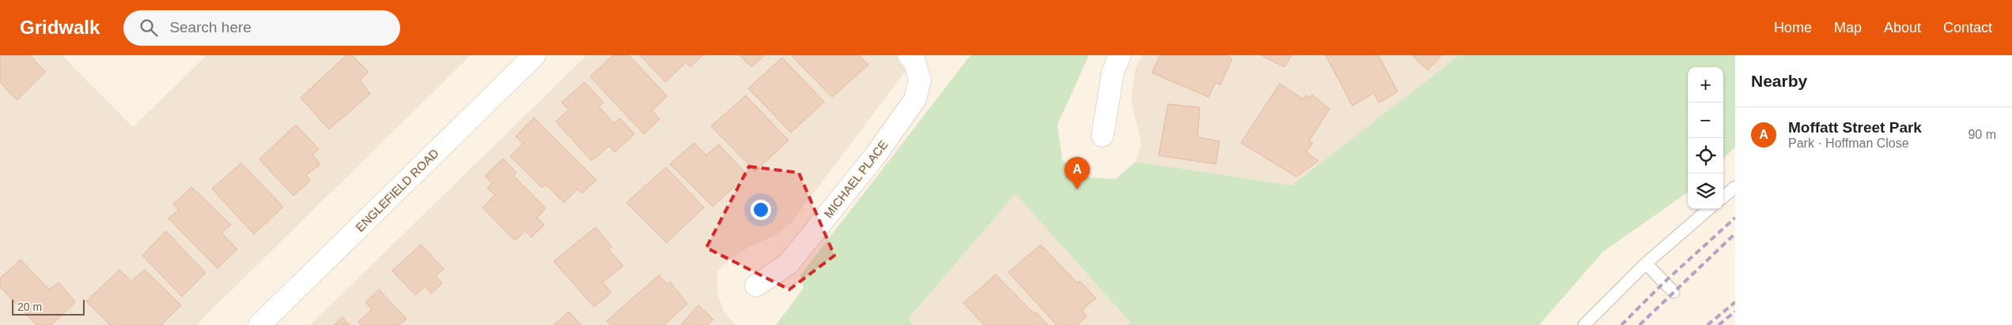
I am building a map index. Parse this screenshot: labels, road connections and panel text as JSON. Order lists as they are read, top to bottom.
{
  "streets": {
    "main road": ["MICHAEL PLACE", "ENGLEFIELD ROAD"]
  },
  "scale_bar": "20 m",
  "page": {
    "header": "Gridwalk",
    "search": "Search here",
    "nav": [
      "Home",
      "Map",
      "About",
      "Contact"
    ],
    "heading": "Nearby",
    "map_buttons": ["+", "−"],
    "list": [
      {
        "mark": "A",
        "name": "Moffatt Street Park",
        "note": "Park · Hoffman Close",
        "value": "90 m"
      }
    ],
    "pins": "A",
    "scale": "20 m"
  }
}
